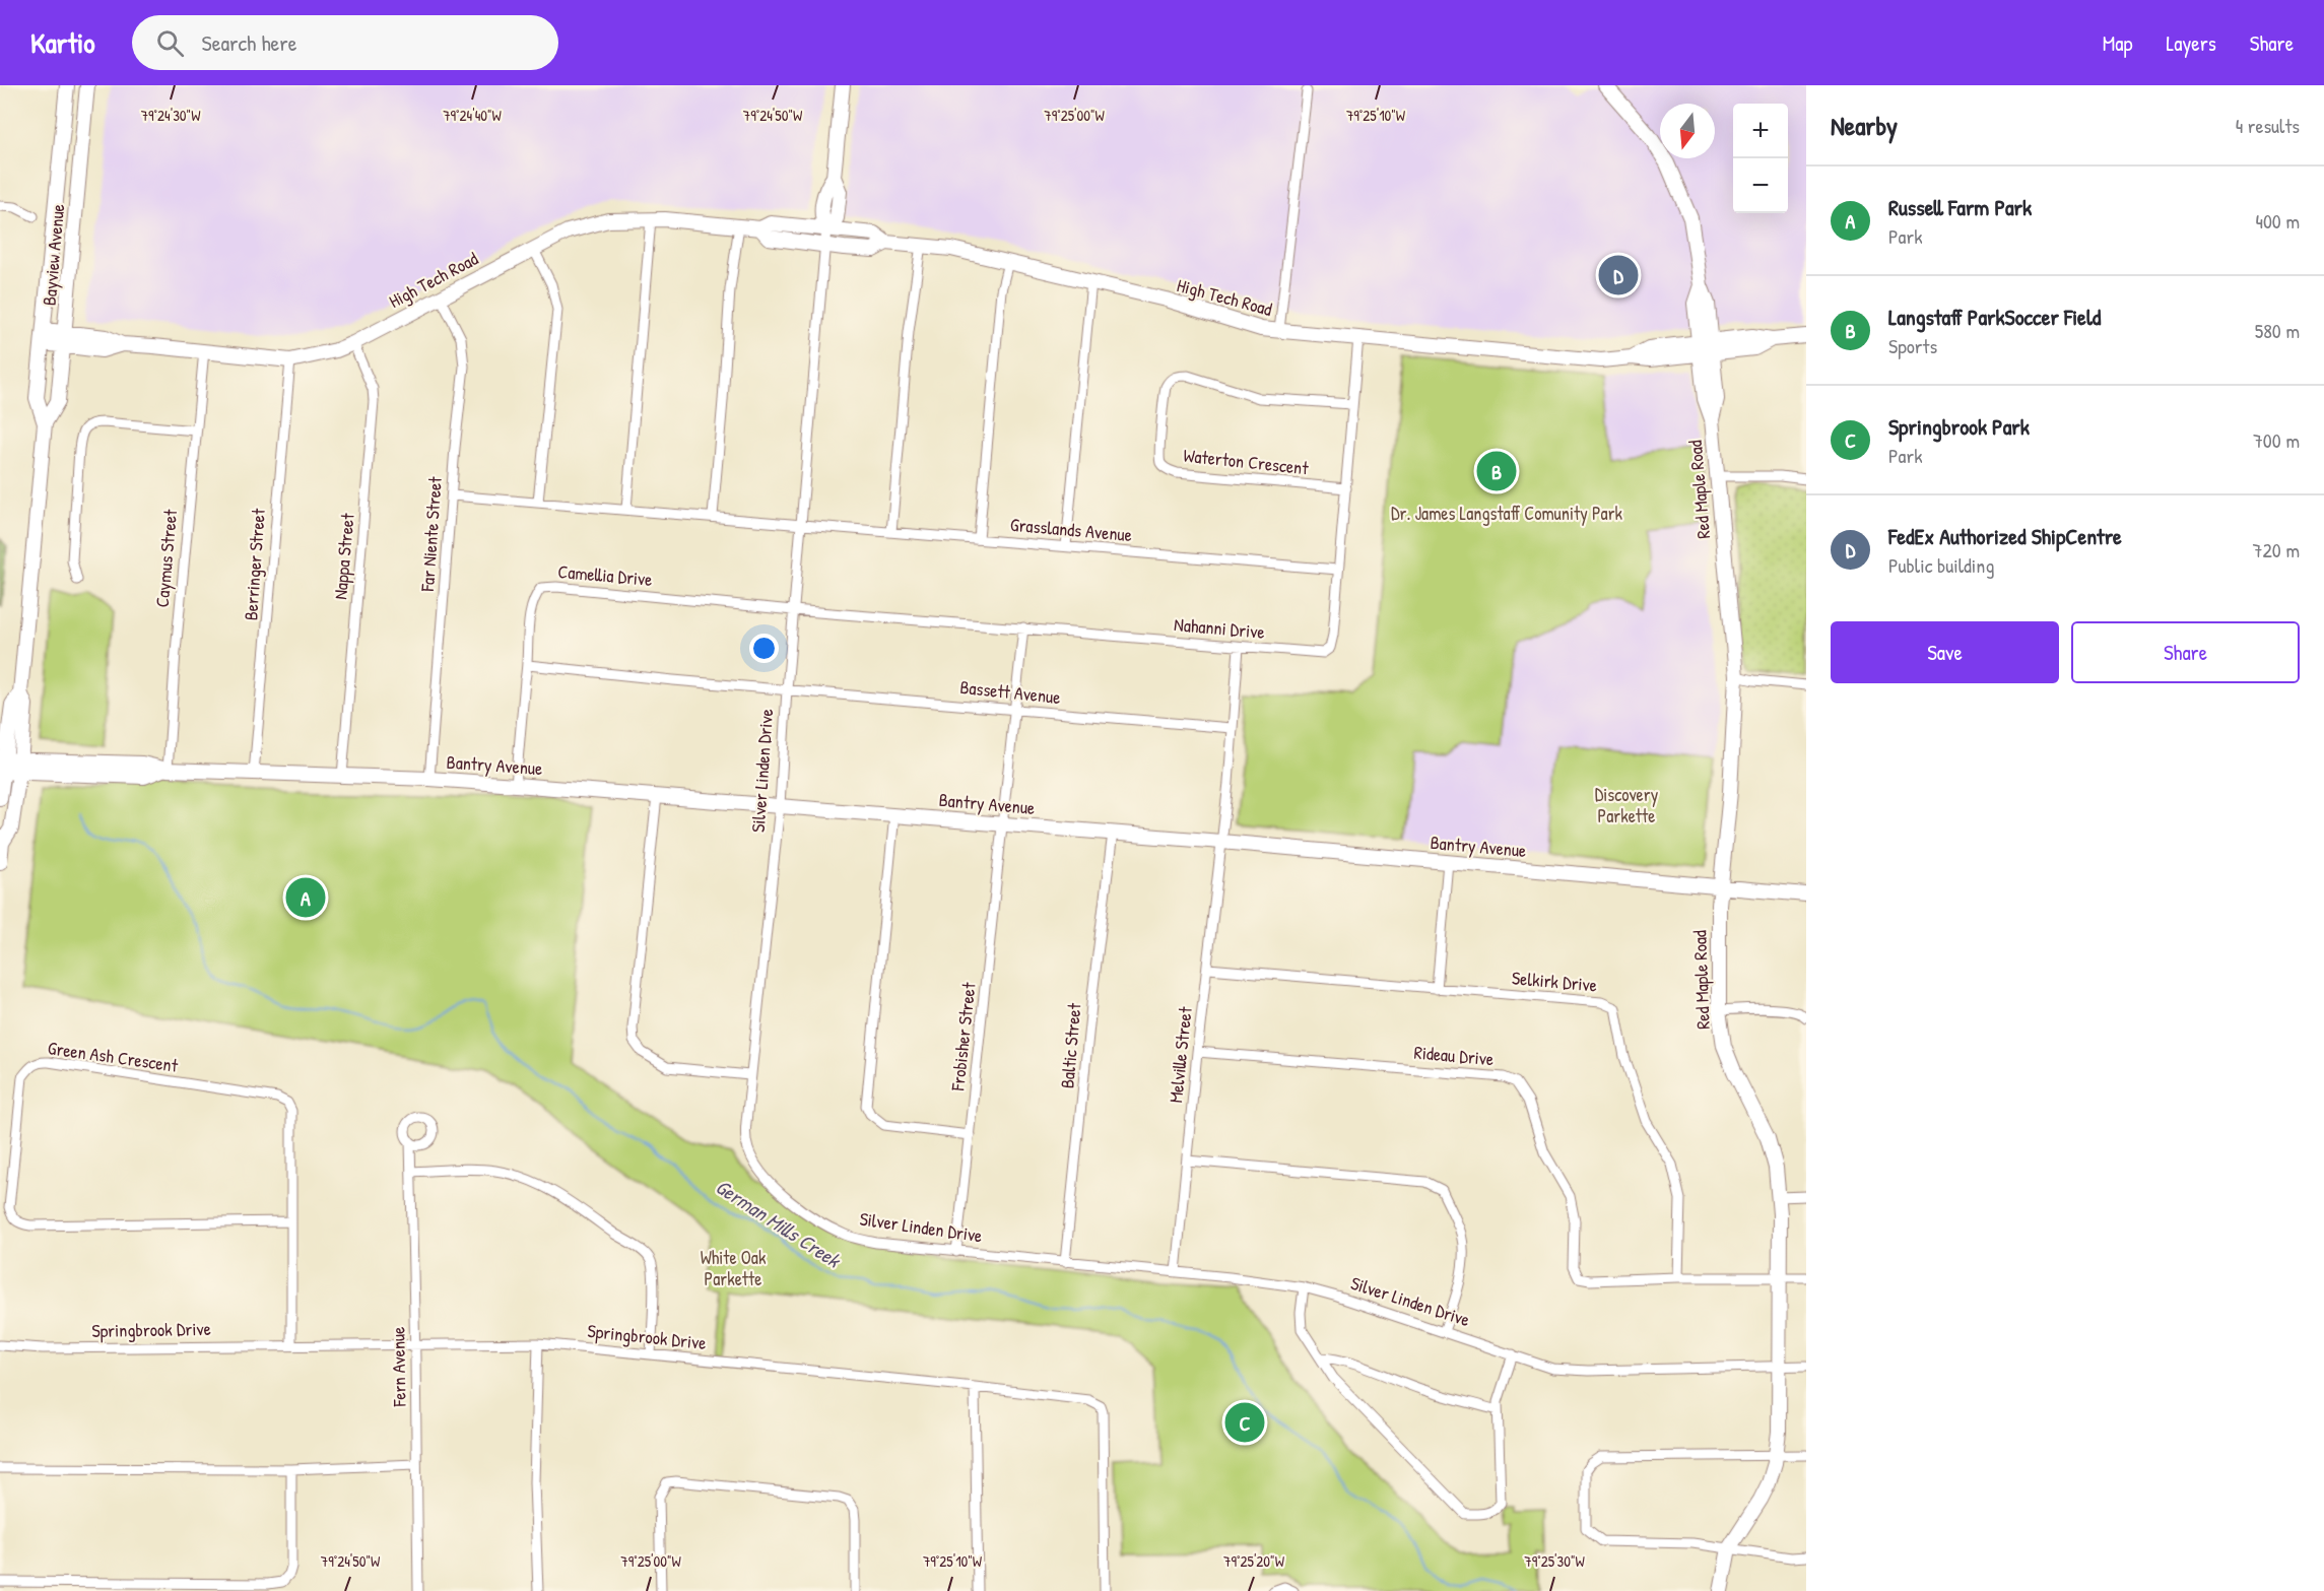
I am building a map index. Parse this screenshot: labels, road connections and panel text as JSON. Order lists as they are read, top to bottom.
{
  "streets": {
    "street": [
      "Bayview Avenue",
      "High Tech Road",
      "Waterton Crescent",
      "Red Maple Road",
      "Grasslands Avenue",
      "Far Niente Street",
      "Nappa Street",
      "Caymus Street",
      "Berringer Street",
      "Camellia Drive",
      "Nahanni Drive",
      "Bassett Avenue",
      "Bantry Avenue",
      "Silver Linden Drive",
      "Selkirk Drive",
      "Frobisher Street",
      "Baltic Street",
      "Melville Street",
      "Rideau Drive",
      "Green Ash Crescent",
      "Springbrook Drive",
      "Fern Avenue"
    ]
  },
  "crossings": [
    ["Bayview Avenue", "High Tech Road"],
    ["Bayview Avenue", "Bantry Avenue"],
    ["High Tech Road", "Red Maple Road"],
    ["High Tech Road", "Far Niente Street"],
    ["High Tech Road", "Nappa Street"],
    ["High Tech Road", "Caymus Street"],
    ["High Tech Road", "Berringer Street"],
    ["High Tech Road", "Nahanni Drive"],
    ["High Tech Road", "Silver Linden Drive"],
    ["Waterton Crescent", "Nahanni Drive"],
    ["Red Maple Road", "Bantry Avenue"],
    ["Red Maple Road", "Silver Linden Drive"],
    ["Red Maple Road", "Rideau Drive"],
    ["Grasslands Avenue", "Far Niente Street"],
    ["Grasslands Avenue", "Nahanni Drive"],
    ["Grasslands Avenue", "Silver Linden Drive"],
    ["Far Niente Street", "Bantry Avenue"],
    ["Nappa Street", "Bantry Avenue"],
    ["Caymus Street", "Bantry Avenue"],
    ["Berringer Street", "Bantry Avenue"],
    ["Camellia Drive", "Nahanni Drive"],
    ["Camellia Drive", "Bassett Avenue"],
    ["Camellia Drive", "Bantry Avenue"],
    ["Camellia Drive", "Silver Linden Drive"],
    ["Nahanni Drive", "Silver Linden Drive"],
    ["Nahanni Drive", "Frobisher Street"],
    ["Nahanni Drive", "Melville Street"],
    ["Bassett Avenue", "Silver Linden Drive"],
    ["Bassett Avenue", "Frobisher Street"],
    ["Bassett Avenue", "Melville Street"],
    ["Bantry Avenue", "Silver Linden Drive"],
    ["Bantry Avenue", "Frobisher Street"],
    ["Bantry Avenue", "Baltic Street"],
    ["Bantry Avenue", "Melville Street"],
    ["Silver Linden Drive", "Frobisher Street"],
    ["Silver Linden Drive", "Baltic Street"],
    ["Silver Linden Drive", "Melville Street"],
    ["Selkirk Drive", "Melville Street"],
    ["Selkirk Drive", "Rideau Drive"],
    ["Melville Street", "Rideau Drive"],
    ["Green Ash Crescent", "Springbrook Drive"],
    ["Springbrook Drive", "Fern Avenue"]
  ],
  "water": ["German Mills Creek"],
  "parks": ["Dr. James Langstaff Comunity Park", "Discovery Parkette", "White Oak Parkette"],
  "north": "bottom",
  "page": {
    "header": "Kartio",
    "search": "Search here",
    "nav": ["Map", "Layers", "Share"],
    "heading": ["Nearby", "4 results"],
    "map_buttons": ["+", "−"],
    "list": [
      {
        "mark": "A",
        "name": "Russell Farm Park",
        "note": "Park",
        "value": "400 m"
      },
      {
        "mark": "B",
        "name": "Langstaff ParkSoccer Field",
        "note": "Sports",
        "value": "580 m"
      },
      {
        "mark": "C",
        "name": "Springbrook Park",
        "note": "Park",
        "value": "700 m"
      },
      {
        "mark": "D",
        "name": "FedEx Authorized ShipCentre",
        "note": "Public building",
        "value": "720 m"
      }
    ],
    "pins": [
      "D",
      "B",
      "A",
      "C"
    ],
    "buttons": ["Save", "Share"]
  },
  "coordinates": [
    "79°24'30\"W",
    "79°24'40\"W",
    "79°24'50\"W",
    "79°25'00\"W",
    "79°25'10\"W",
    "79°25'20\"W",
    "79°25'30\"W"
  ]
}
